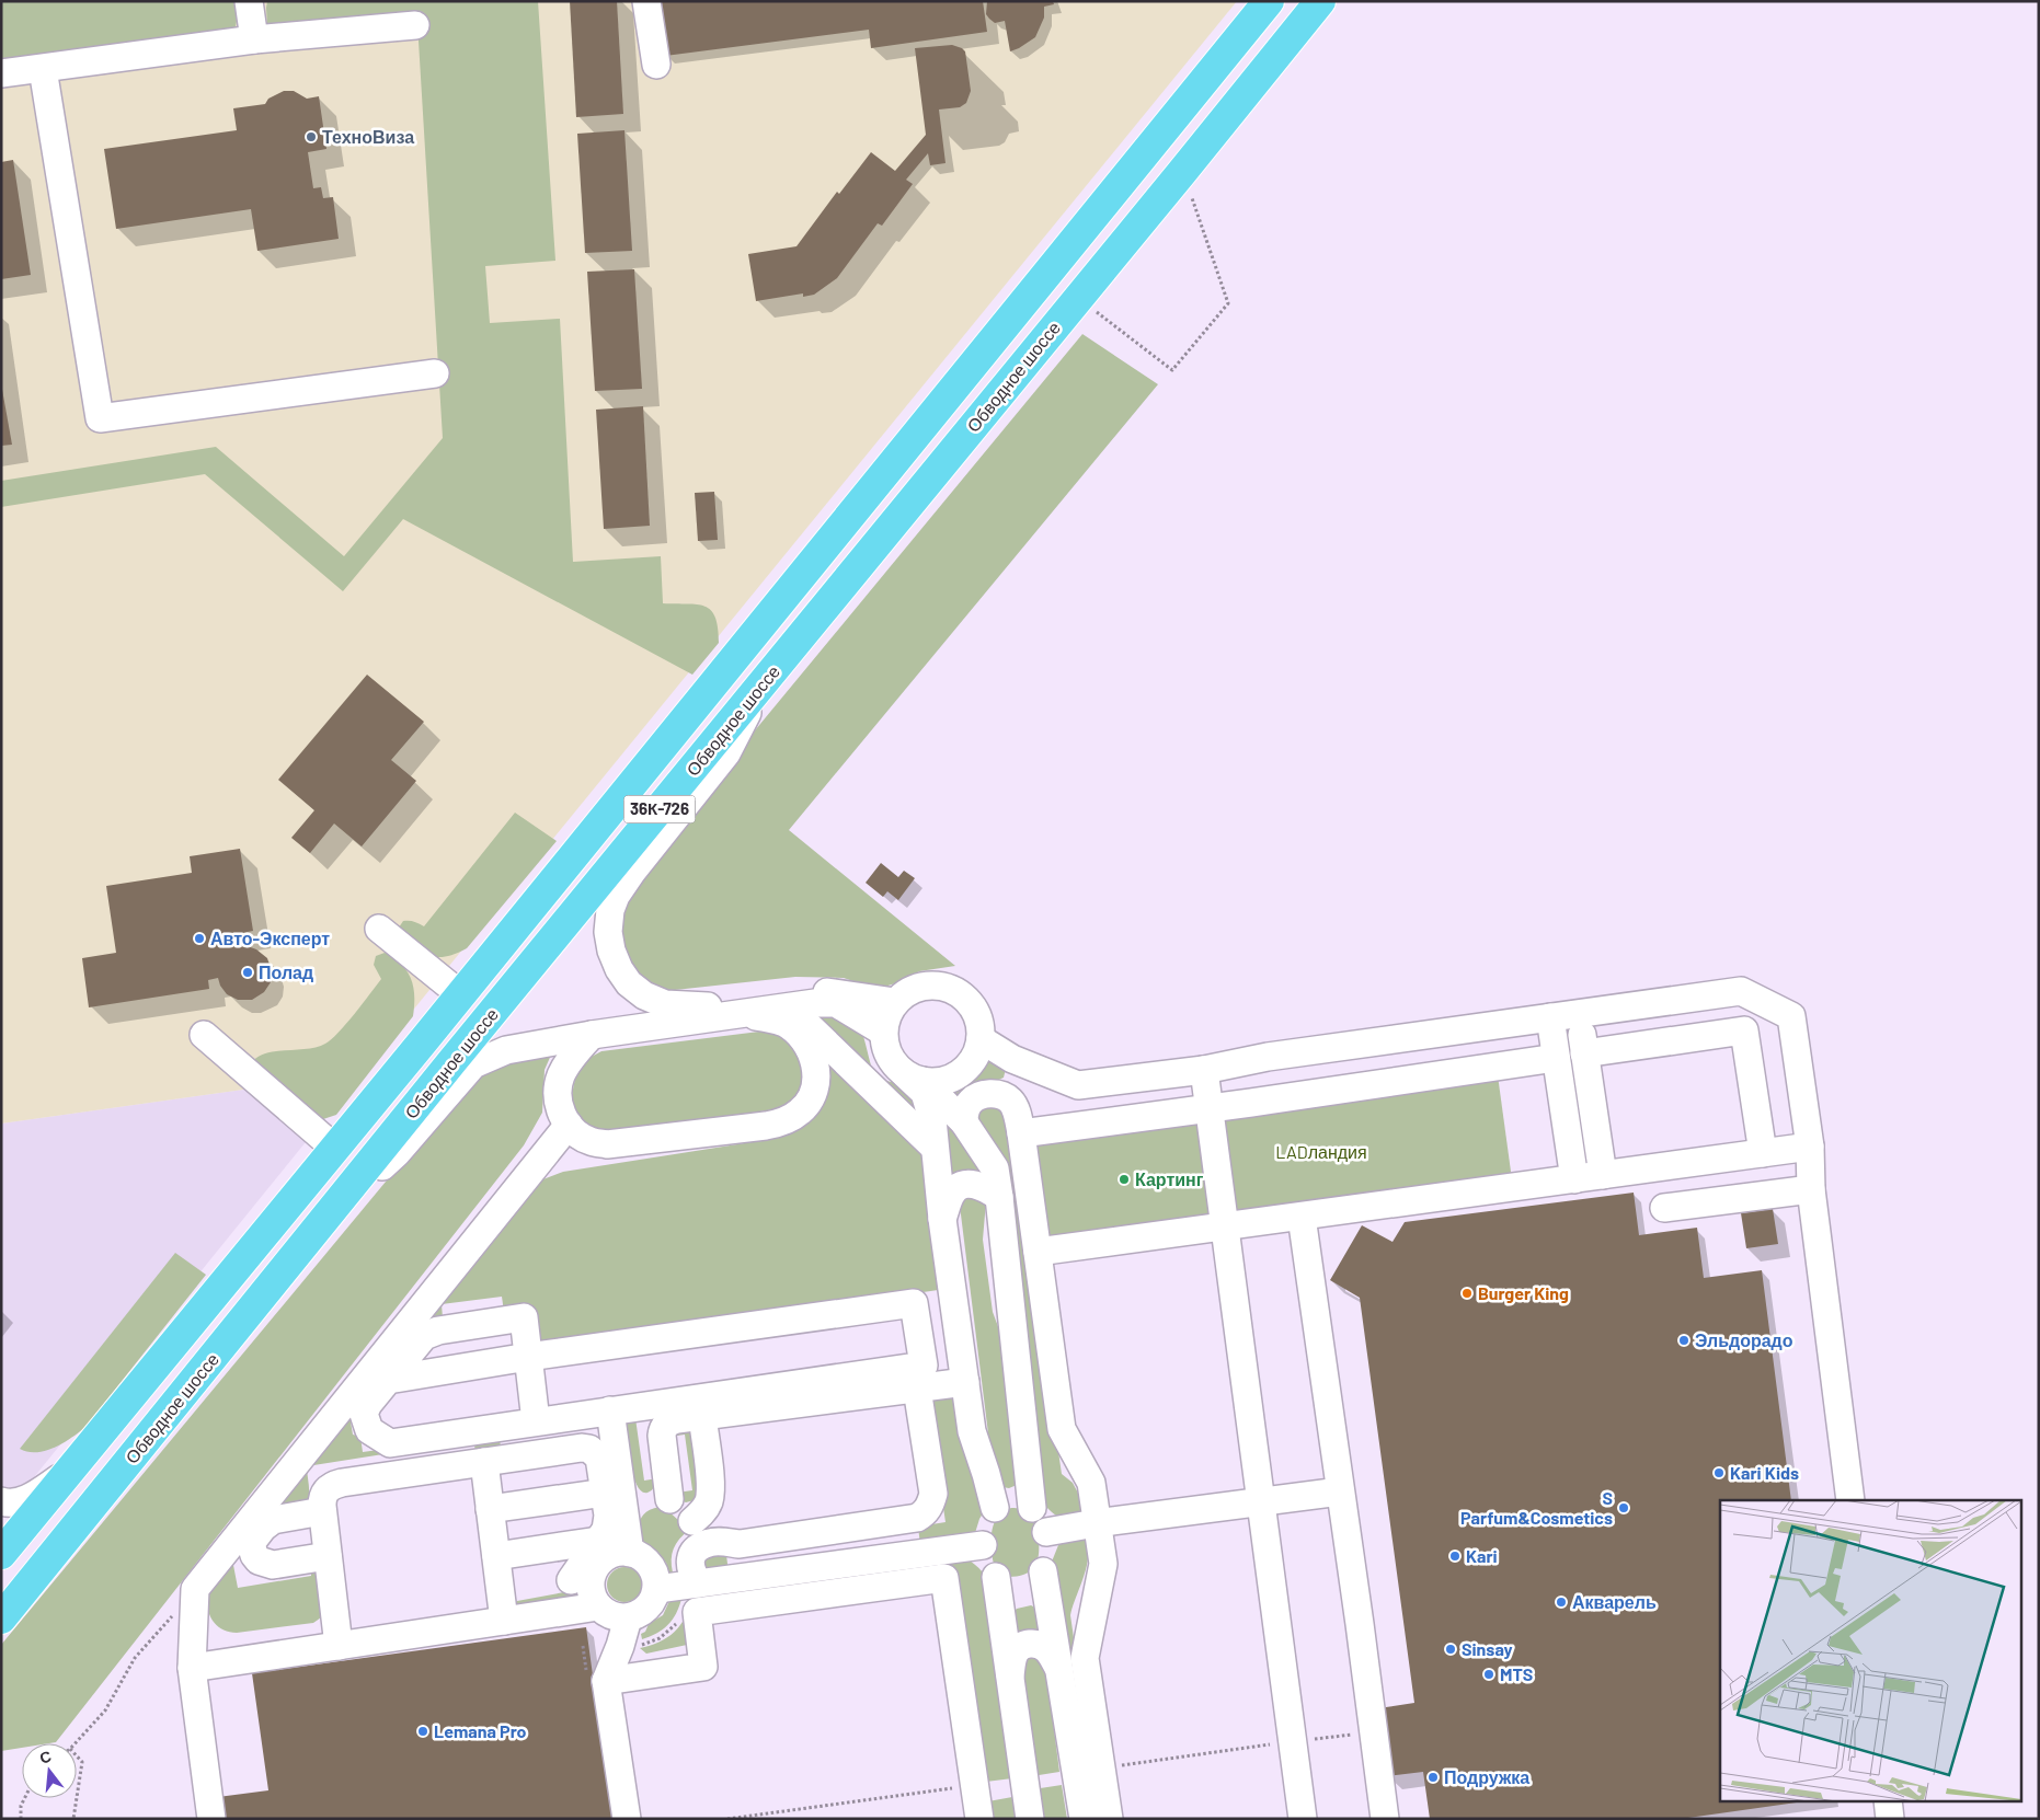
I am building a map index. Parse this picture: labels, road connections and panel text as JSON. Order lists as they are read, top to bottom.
{
  "streets": {
    "main road": ["Обводное шоссе", "36К-726"]
  },
  "parks": ["LADландия"],
  "places": [
    "ТехноВиза",
    "Авто-Эксперт",
    "Полад",
    "Картинг",
    "Burger King",
    "Эльдорадо",
    "Kari Kids",
    "S Parfum&Cosmetics",
    "Kari",
    "Акварель",
    "Sinsay",
    "MTS",
    "Lemana Pro",
    "Подружка"
  ],
  "north": "top"
}
